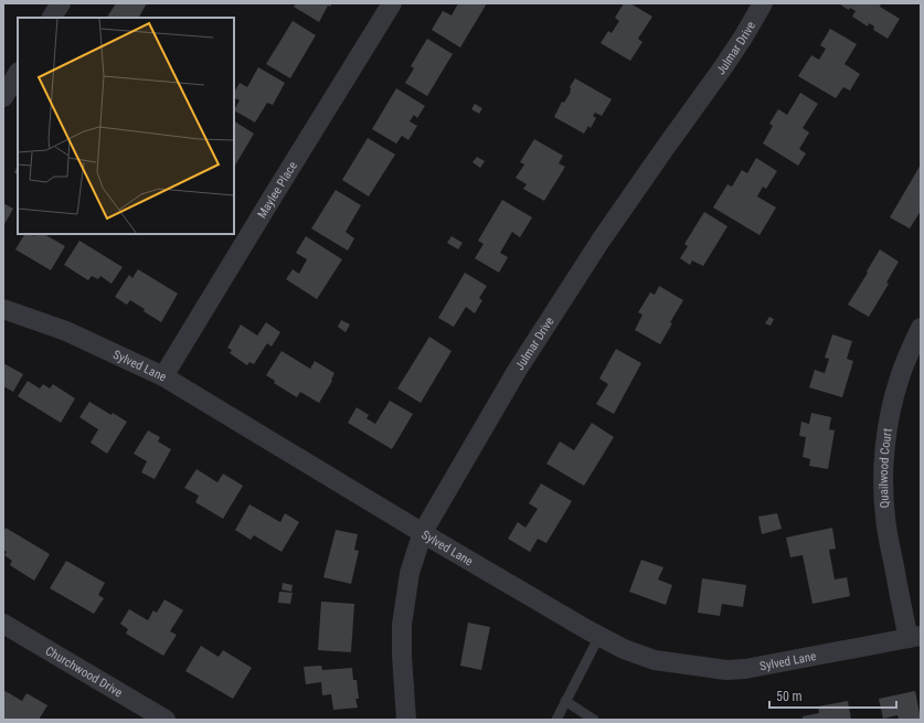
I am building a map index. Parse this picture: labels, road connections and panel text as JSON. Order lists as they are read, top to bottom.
{
  "streets": {
    "street": [
      "Julmar Drive",
      "Maylee Place",
      "Sylved Lane",
      "Quailwood Court",
      "Churchwood Drive"
    ]
  },
  "crossings": [
    ["Julmar Drive", "Sylved Lane"],
    ["Maylee Place", "Sylved Lane"],
    ["Sylved Lane", "Quailwood Court"]
  ],
  "scale_bar": "50 m"
}
